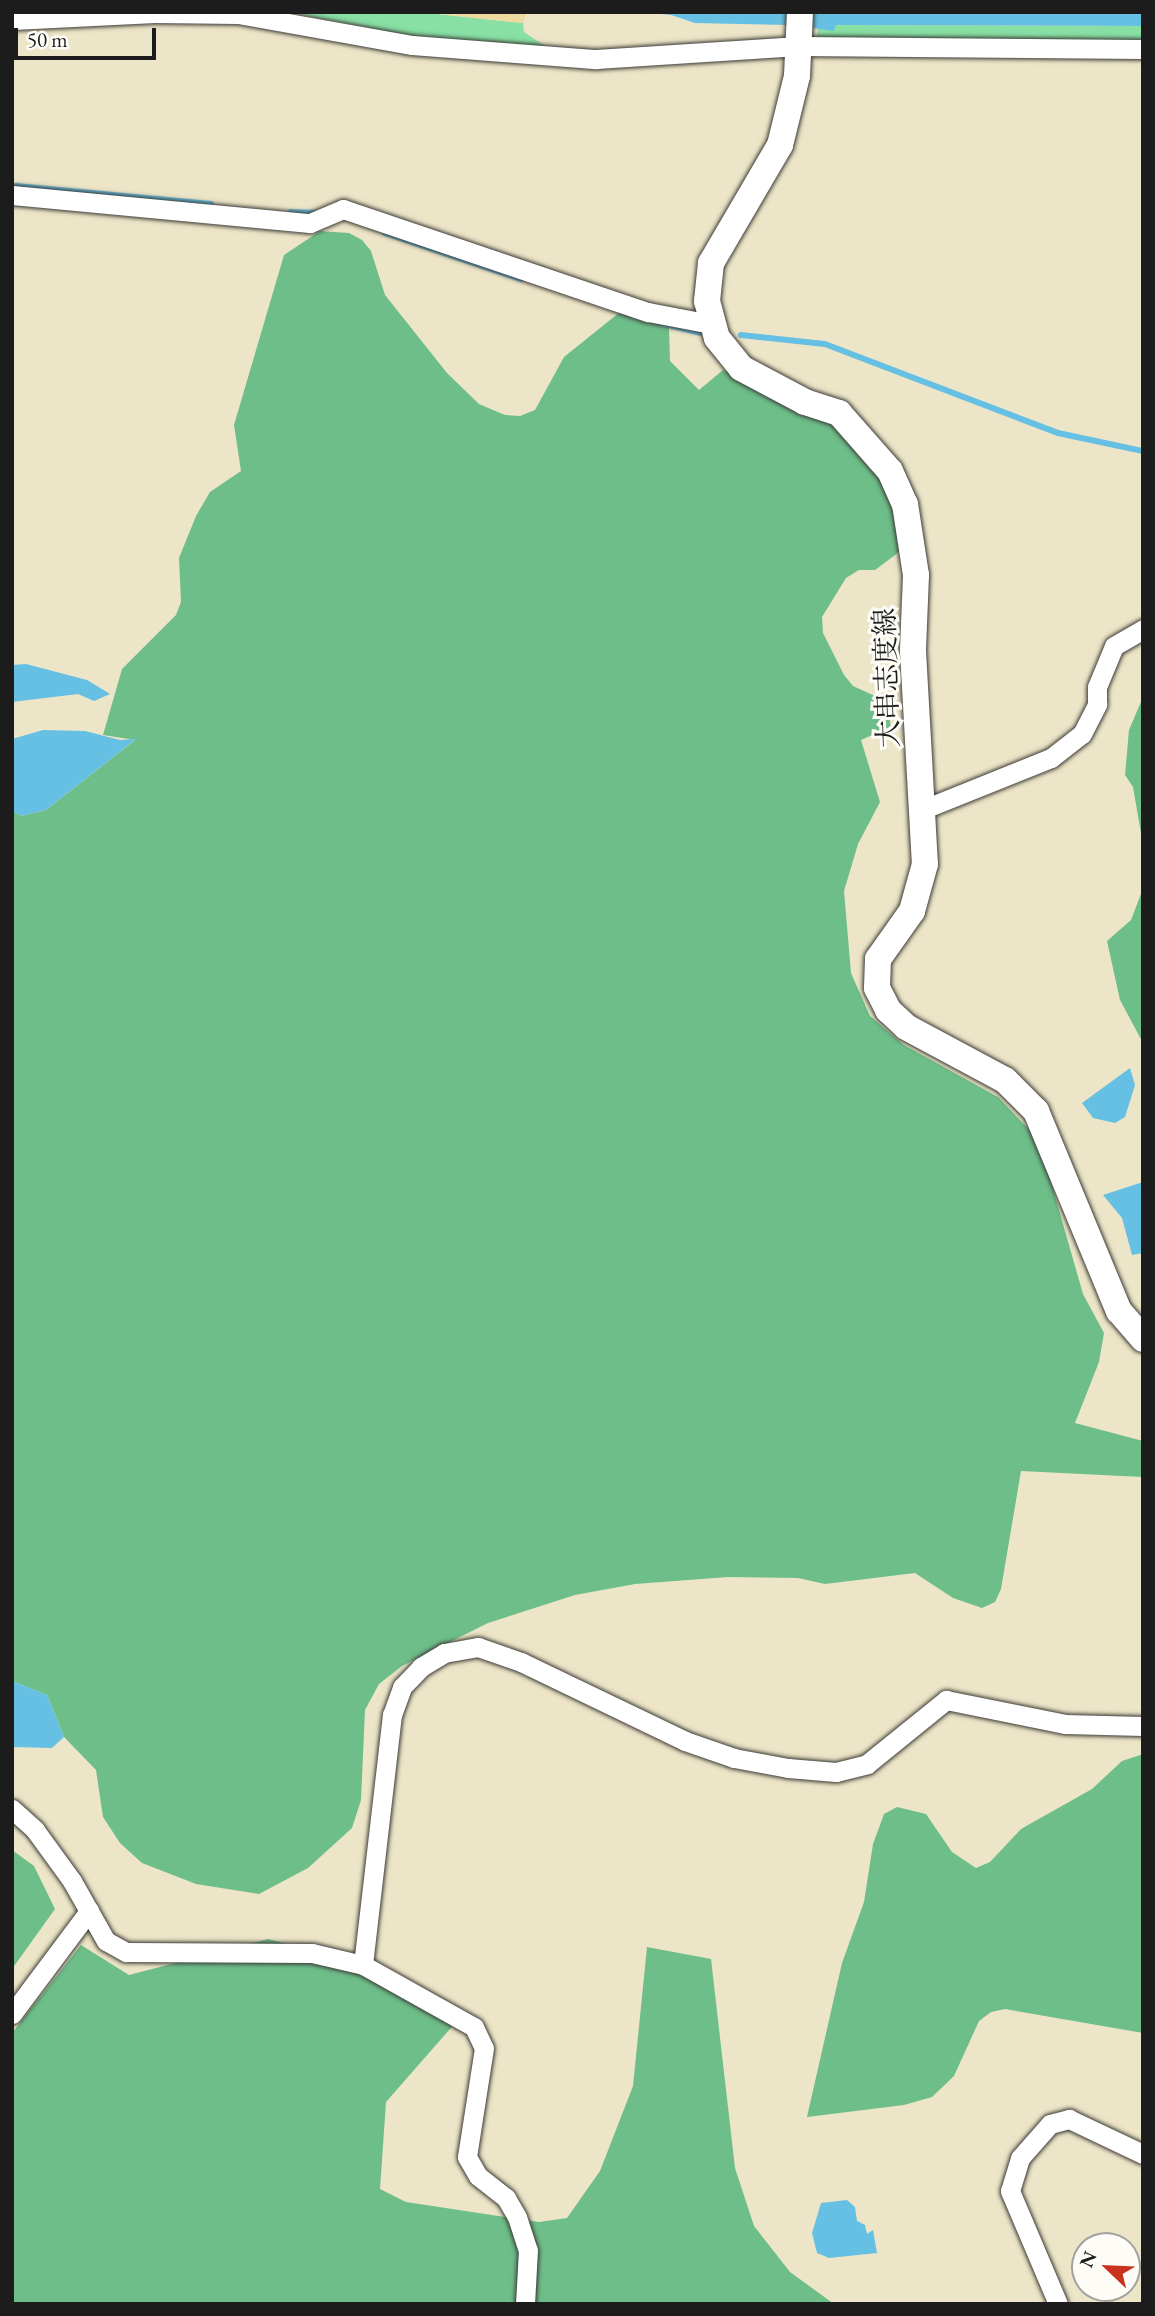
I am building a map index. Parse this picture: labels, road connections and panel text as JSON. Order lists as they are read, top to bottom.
{
  "streets": {
    "main road": ["大串志度線"]
  },
  "scale_bar": "50 m",
  "north": "top left"
}
